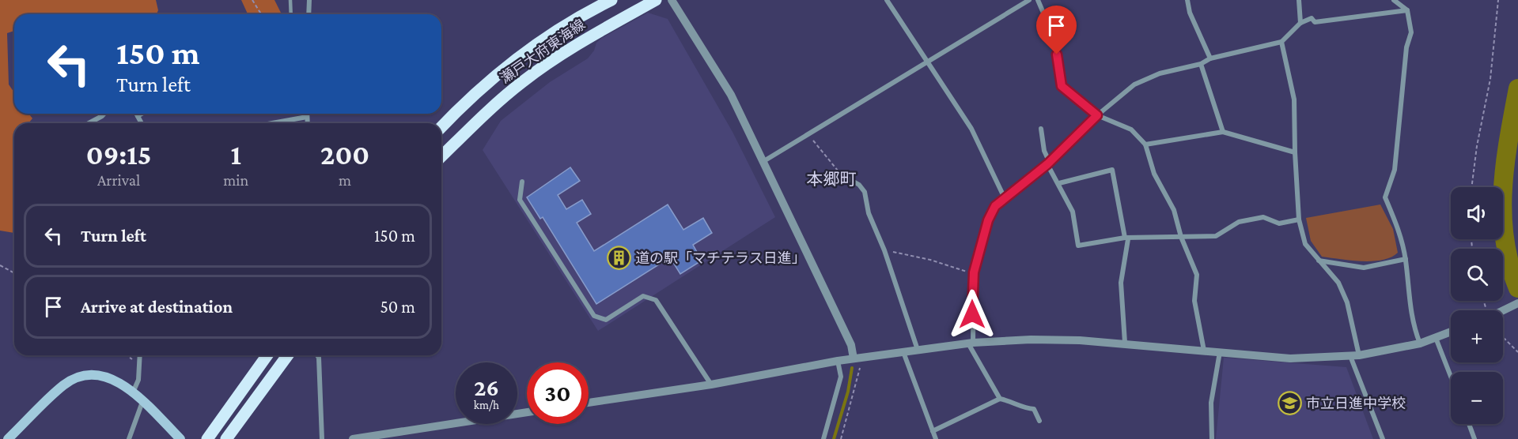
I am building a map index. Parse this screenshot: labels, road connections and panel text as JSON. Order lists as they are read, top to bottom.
{
  "streets": {
    "main road": ["瀬戸大府東海線"]
  },
  "districts": ["本郷町"],
  "places": {
    "building": ["道の駅「マチテラス日進」"],
    "school or university": ["市立日進中学校"]
  },
  "page": {
    "turn": ["150 m", "Turn left"],
    "eta": [
      "09:15",
      "Arrival",
      "1",
      "min",
      "200",
      "m"
    ],
    "map_buttons": ["+", "−"],
    "list": [
      {
        "name": "Turn left",
        "value": "150 m"
      },
      {
        "name": "Arrive at destination",
        "value": "50 m"
      }
    ],
    "speed": "26 km/h",
    "limit": "30"
  }
}
